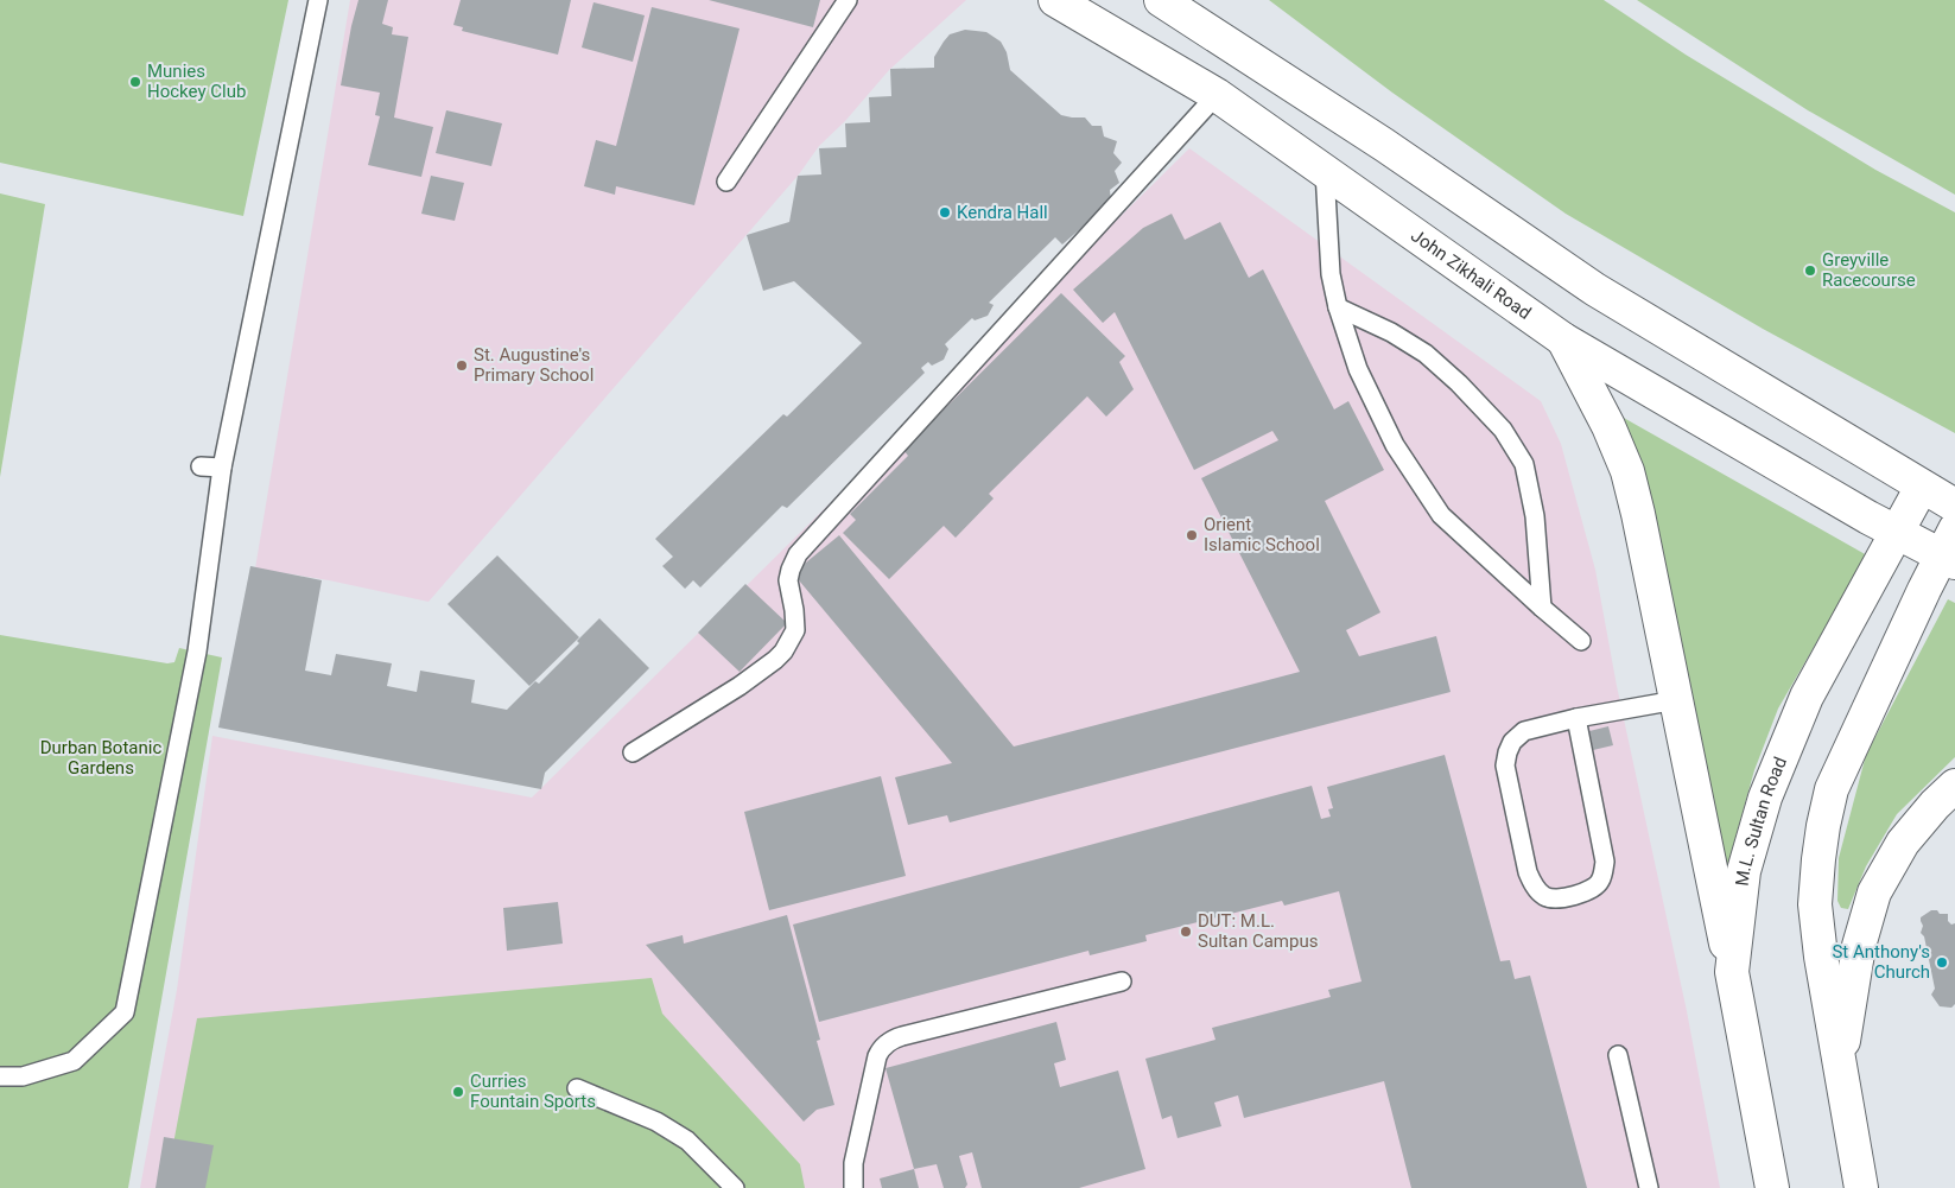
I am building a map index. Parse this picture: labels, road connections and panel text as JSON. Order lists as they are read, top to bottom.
{
  "streets": {
    "main road": ["John Zikhali Road", "M.L. Sultan Road"]
  },
  "crossings": [
    ["John Zikhali Road", "M.L. Sultan Road"]
  ],
  "parks": ["Durban Botanic Gardens"],
  "places": [
    "Munies Hockey Club",
    "Kendra Hall",
    "Greyville Racecourse",
    "St. Augustine's Primary School",
    "Orient Islamic School",
    "DUT: M.L. Sultan Campus",
    "St Anthony's Church",
    "Curries Fountain Sports"
  ]
}
